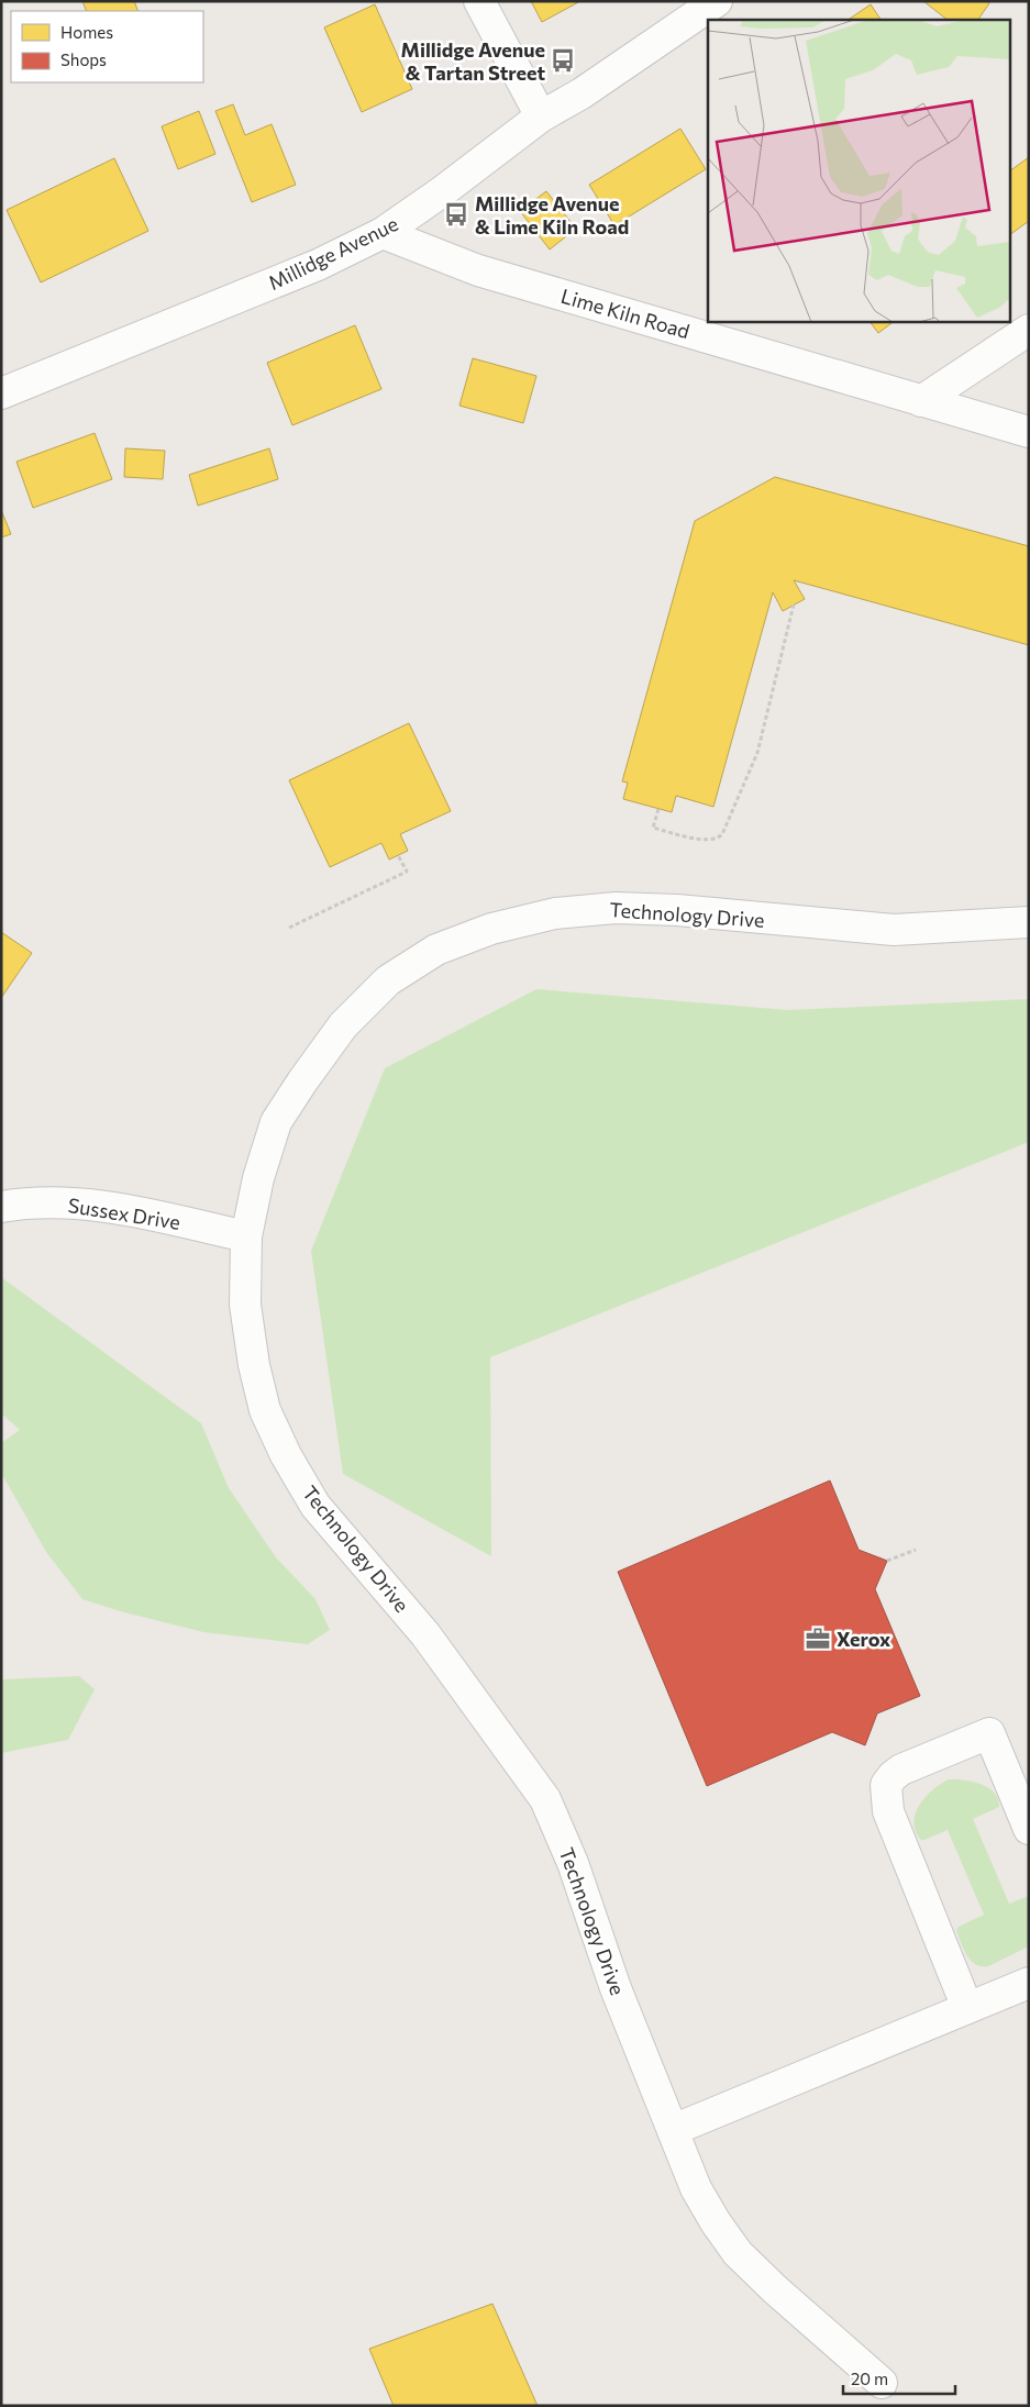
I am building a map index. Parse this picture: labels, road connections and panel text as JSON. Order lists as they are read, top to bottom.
{
  "streets": {
    "street": [
      "Millidge Avenue",
      "Lime Kiln Road",
      "Technology Drive",
      "Sussex Drive"
    ]
  },
  "crossings": [
    ["Millidge Avenue", "Lime Kiln Road"],
    ["Technology Drive", "Sussex Drive"]
  ],
  "places": {
    "bus stop": ["Millidge Avenue & Tartan Street", "Millidge Avenue & Lime Kiln Road"],
    "office": ["Xerox"]
  },
  "legend": ["Homes", "Shops"],
  "scale_bar": "20 m"
}
